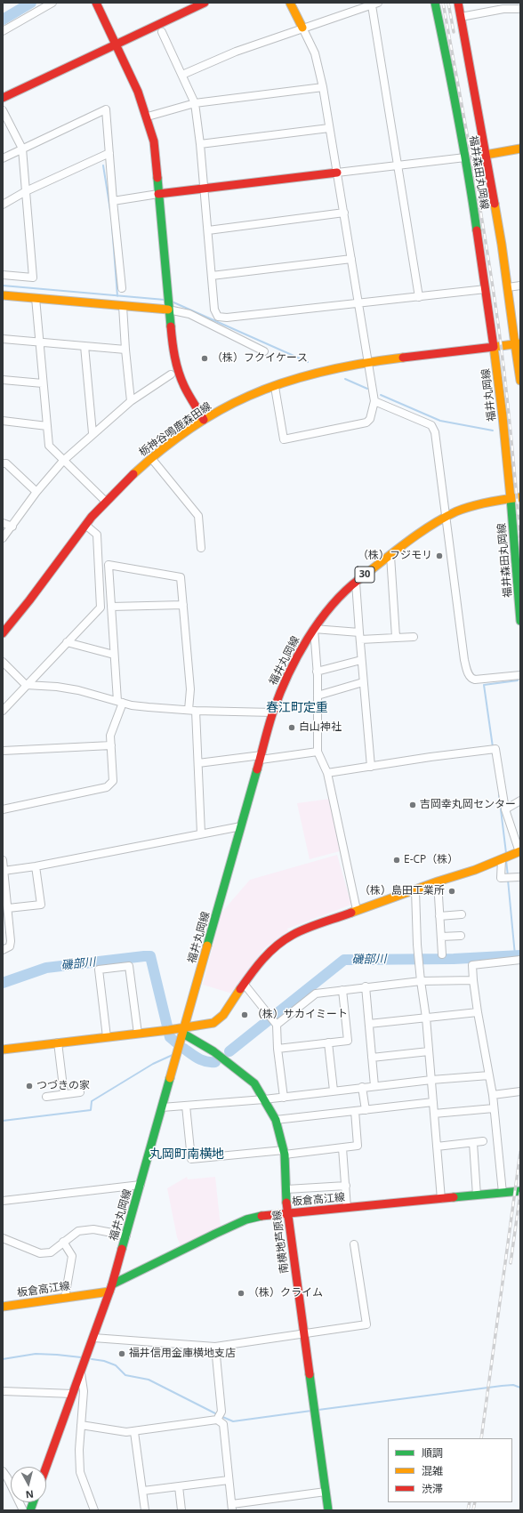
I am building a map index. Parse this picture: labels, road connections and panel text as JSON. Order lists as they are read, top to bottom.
{
  "streets": {
    "main road": [
      "福井森田丸岡線",
      "福井丸岡線",
      "栃神谷鳴鹿森田線",
      "30",
      "板倉高江線",
      "南横地芦原線"
    ]
  },
  "crossings": [
    ["福井森田丸岡線", "福井丸岡線"],
    ["福井森田丸岡線", "栃神谷鳴鹿森田線"],
    ["福井丸岡線", "栃神谷鳴鹿森田線"],
    ["福井丸岡線", "板倉高江線"],
    ["福井丸岡線", "南横地芦原線"],
    ["板倉高江線", "南横地芦原線"]
  ],
  "districts": ["春江町定重", "丸岡町南横地"],
  "water": ["磯部川"],
  "places": [
    "（株）フクイケース",
    "（株）フジモリ",
    "白山神社",
    "吉岡幸丸岡センター",
    "E-CP（株）",
    "（株）島田工業所",
    "（株）サカイミート",
    "つづきの家",
    "（株）クライム",
    "福井信用金庫横地支店"
  ],
  "legend": ["順調", "混雑", "渋滞"],
  "north": "bottom"
}
